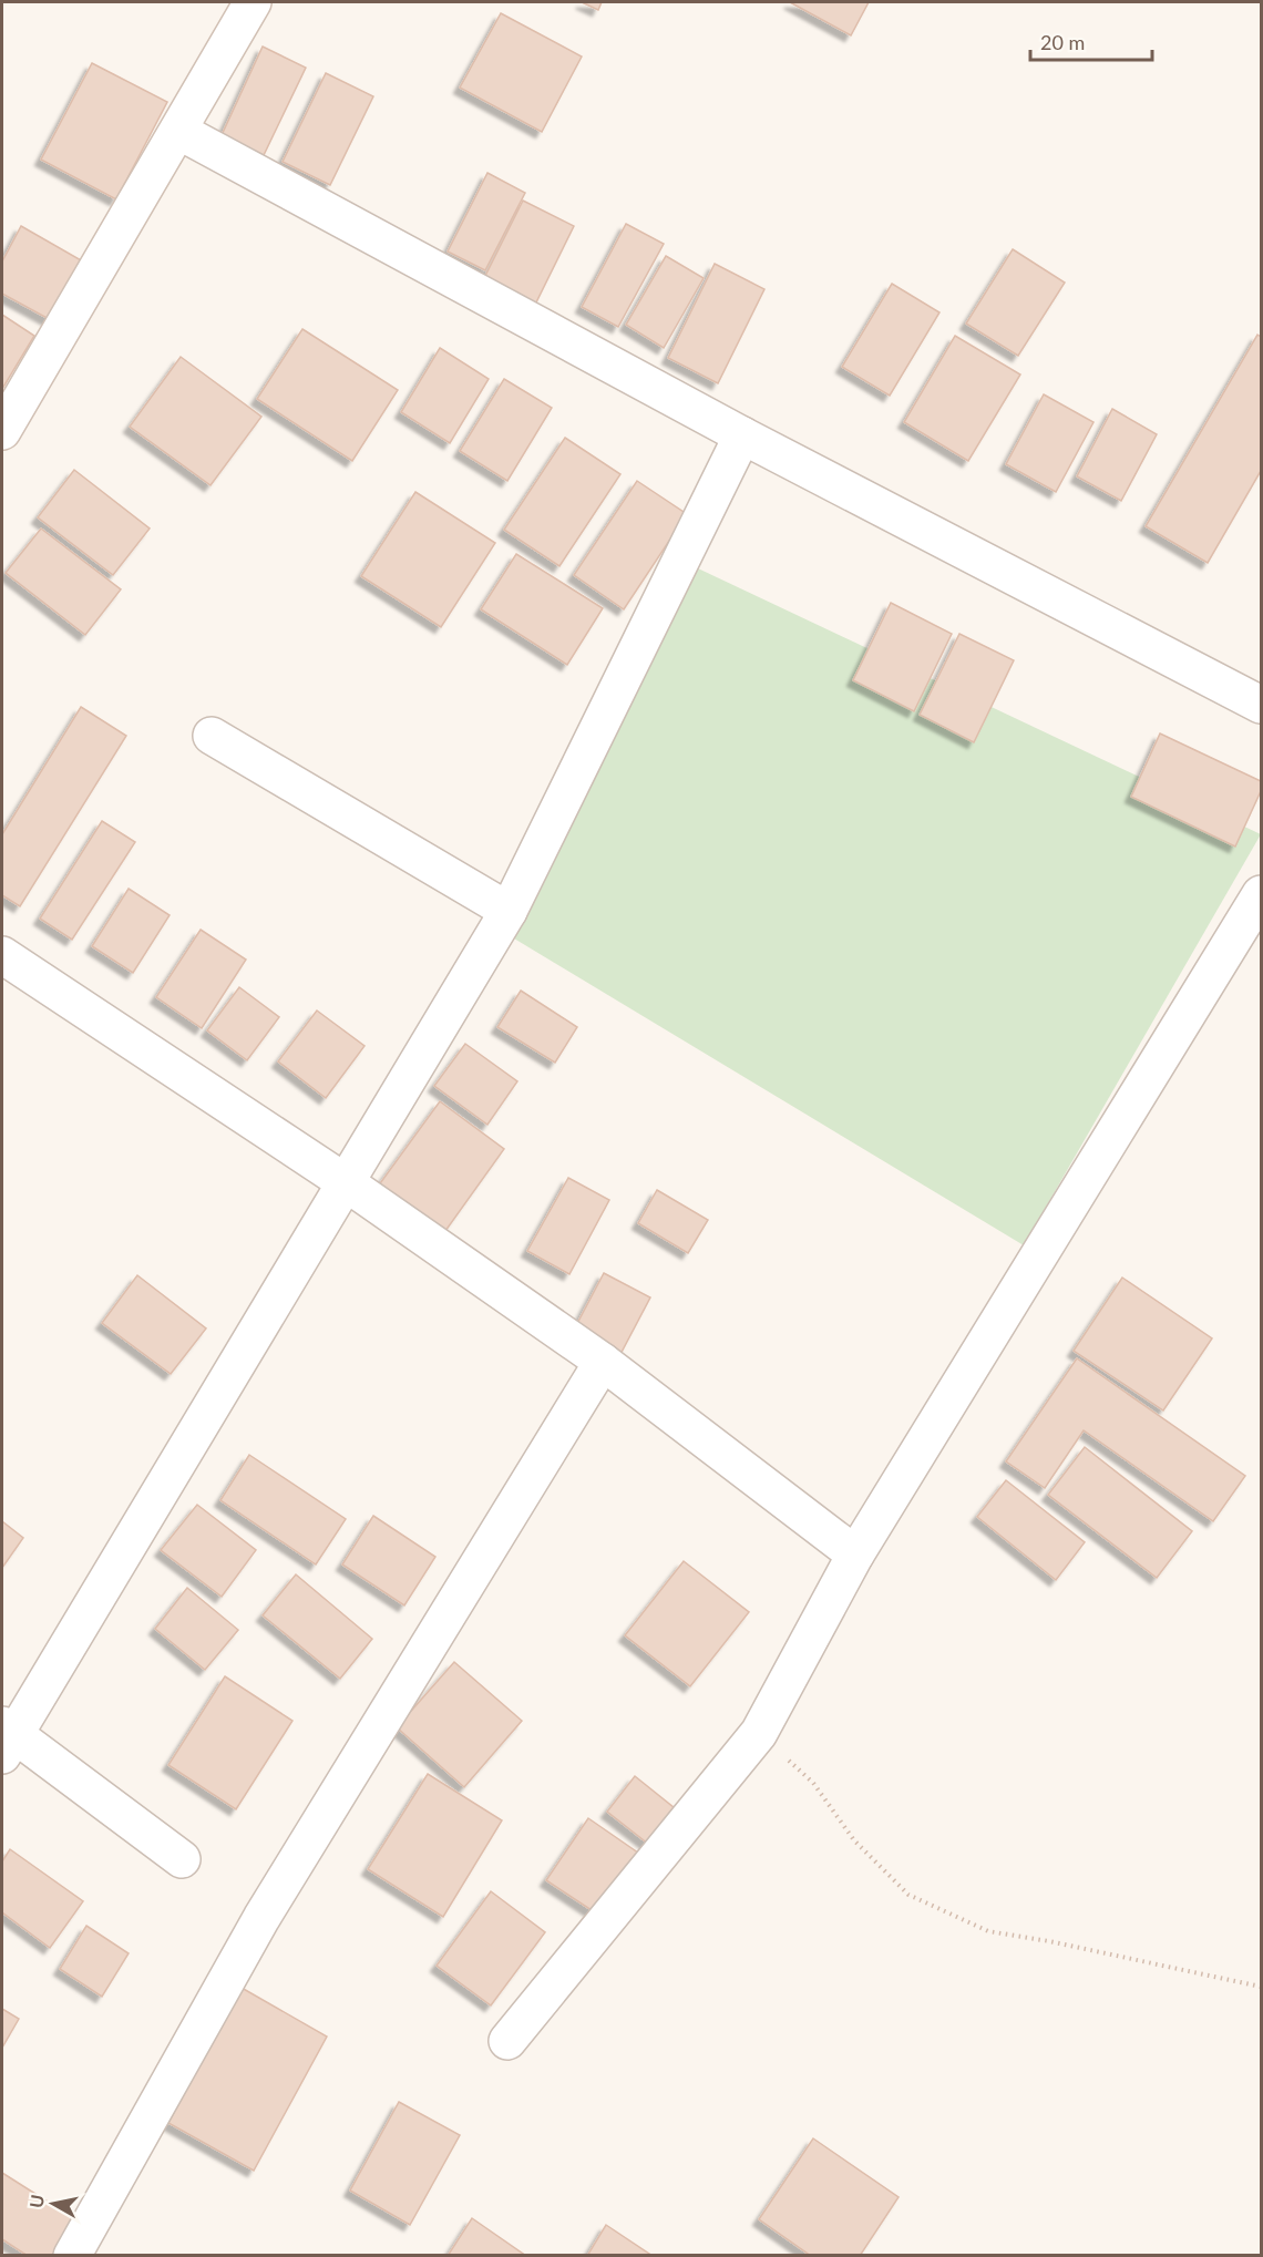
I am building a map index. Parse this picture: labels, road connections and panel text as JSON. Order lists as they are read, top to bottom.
{
  "scale_bar": "20 m",
  "north": "left"
}
